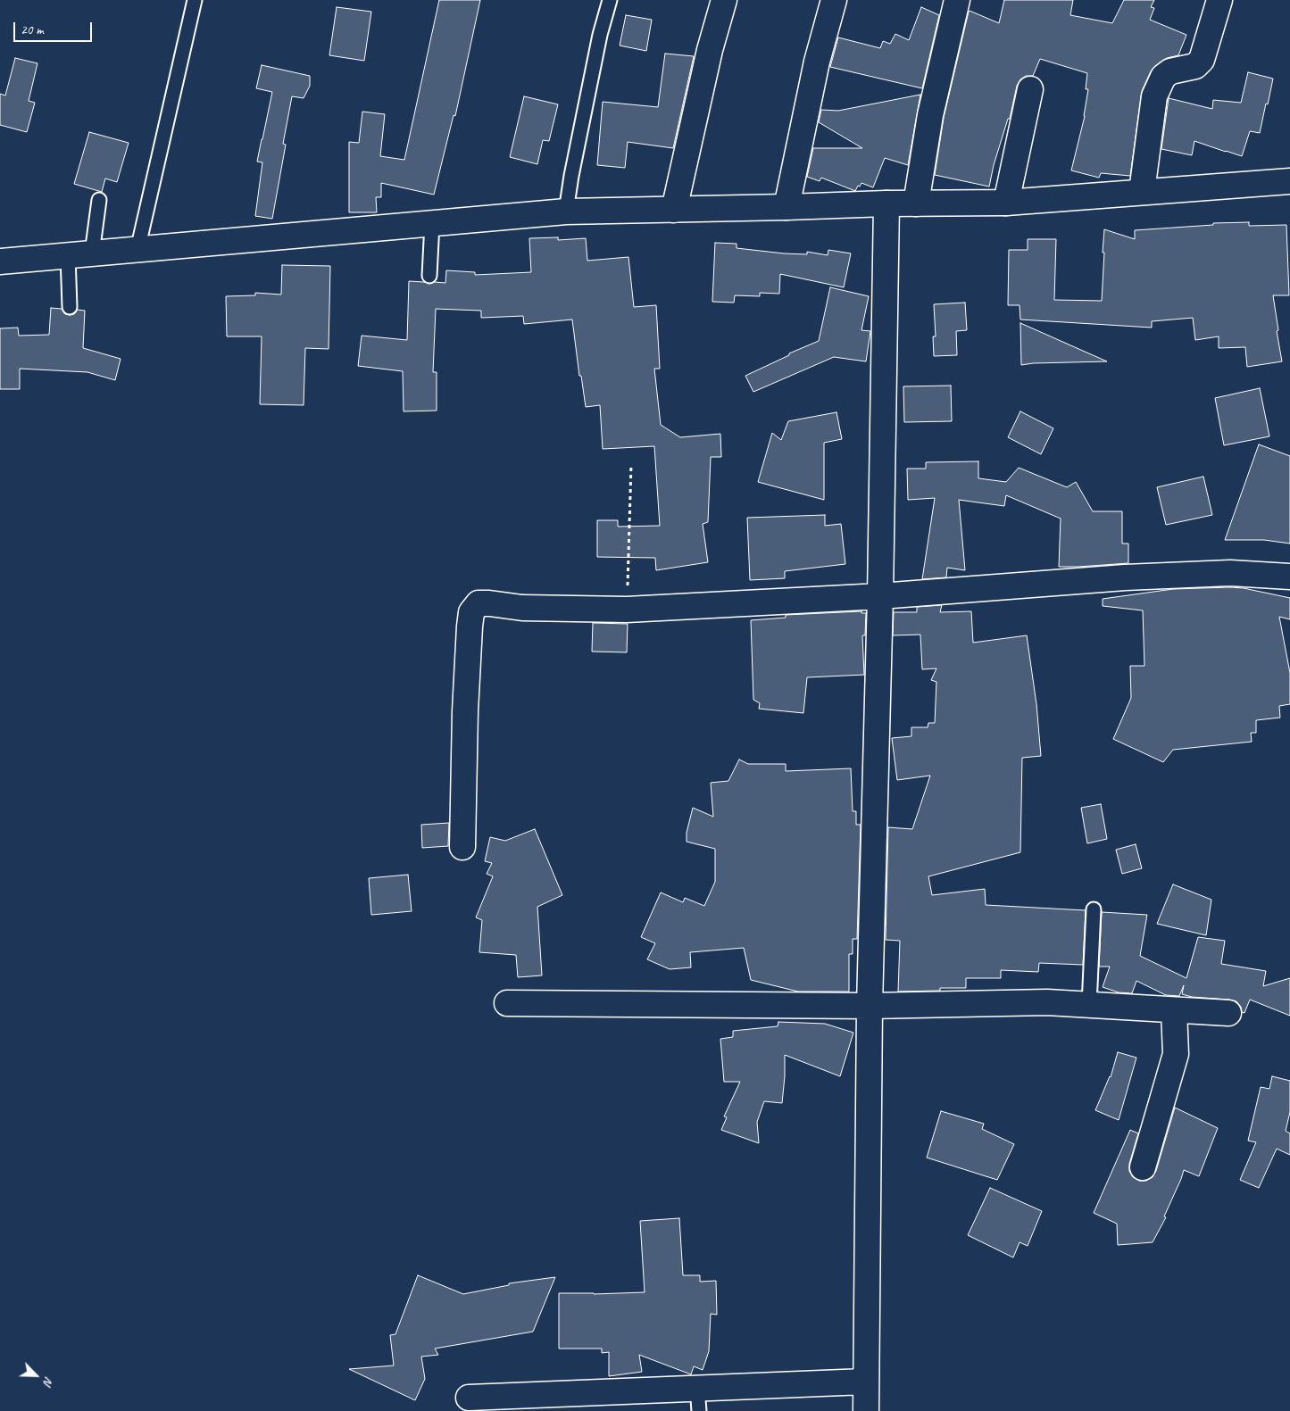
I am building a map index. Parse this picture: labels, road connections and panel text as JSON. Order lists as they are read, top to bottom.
{
  "scale_bar": "20 m",
  "north": "bottom right"
}
